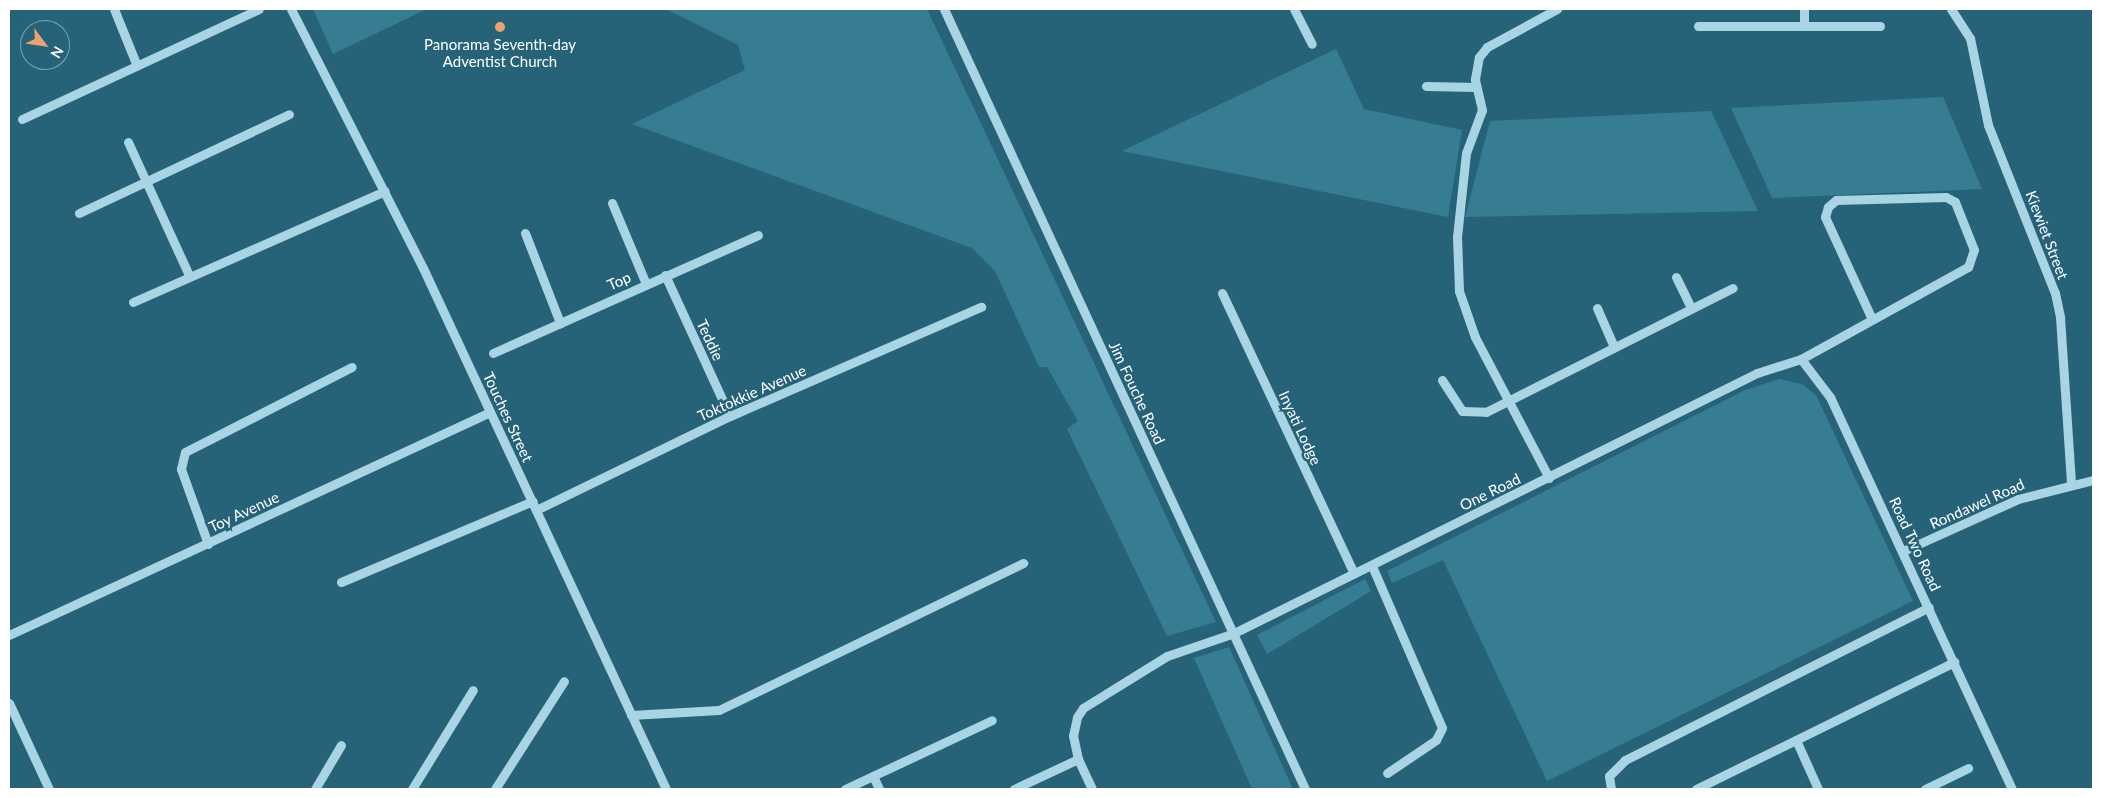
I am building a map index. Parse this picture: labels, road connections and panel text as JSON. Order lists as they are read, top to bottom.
{
  "streets": {
    "street": [
      "Kiewiet Street",
      "Top",
      "Teddie",
      "Toktokkie Avenue",
      "Jim Fouche Road",
      "Touches Street",
      "Inyati Lodge",
      "One Road",
      "Rondawel Road",
      "Toy Avenue",
      "Road Two Road"
    ]
  },
  "crossings": [
    ["Kiewiet Street", "Rondawel Road"],
    ["Top", "Teddie"],
    ["Teddie", "Toktokkie Avenue"],
    ["Toktokkie Avenue", "Touches Street"],
    ["Jim Fouche Road", "One Road"],
    ["Touches Street", "Toy Avenue"],
    ["Inyati Lodge", "One Road"],
    ["One Road", "Road Two Road"],
    ["Rondawel Road", "Road Two Road"]
  ],
  "places": ["Panorama Seventh-day Adventist Church"],
  "north": "bottom right"
}
